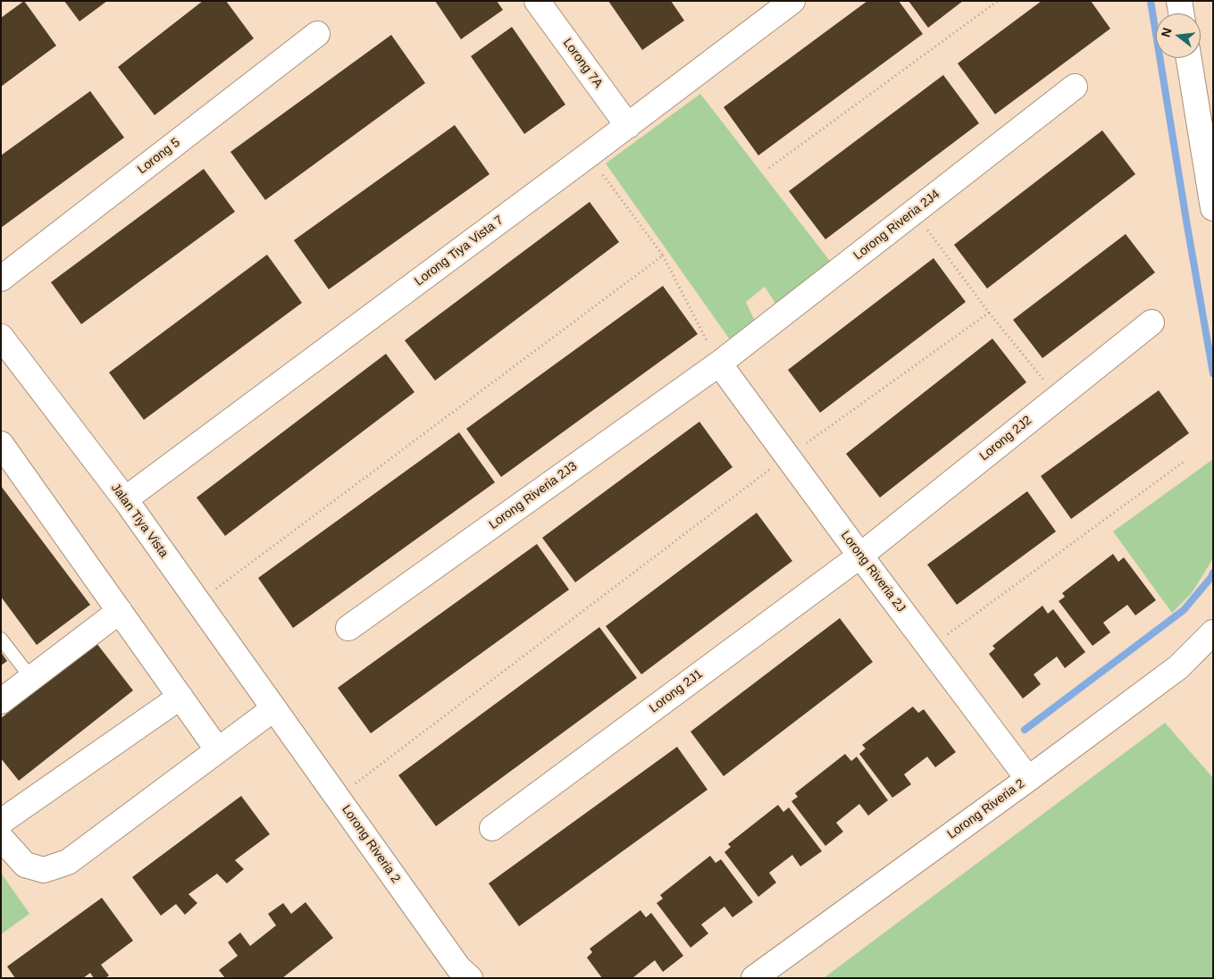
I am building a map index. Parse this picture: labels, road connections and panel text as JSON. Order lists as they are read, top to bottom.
{
  "streets": {
    "street": [
      "Lorong 7A",
      "Lorong 5",
      "Lorong Riveria 2J4",
      "Lorong Tiya Vista 7",
      "Lorong 2J2",
      "Lorong Riveria 2J3",
      "Jalan Tiya Vista",
      "Lorong Riveria 2J",
      "Lorong 2J1",
      "Lorong Riveria 2"
    ]
  },
  "crossings": [
    ["Lorong 7A", "Lorong Tiya Vista 7"],
    ["Lorong Riveria 2J4", "Lorong Riveria 2J3"],
    ["Lorong Riveria 2J4", "Lorong Riveria 2J"],
    ["Lorong Tiya Vista 7", "Jalan Tiya Vista"],
    ["Lorong 2J2", "Lorong Riveria 2J"],
    ["Lorong 2J2", "Lorong 2J1"],
    ["Lorong Riveria 2J3", "Lorong Riveria 2J"],
    ["Jalan Tiya Vista", "Lorong Riveria 2"],
    ["Lorong Riveria 2J", "Lorong 2J1"],
    ["Lorong Riveria 2J", "Lorong Riveria 2"]
  ],
  "north": "left"
}
